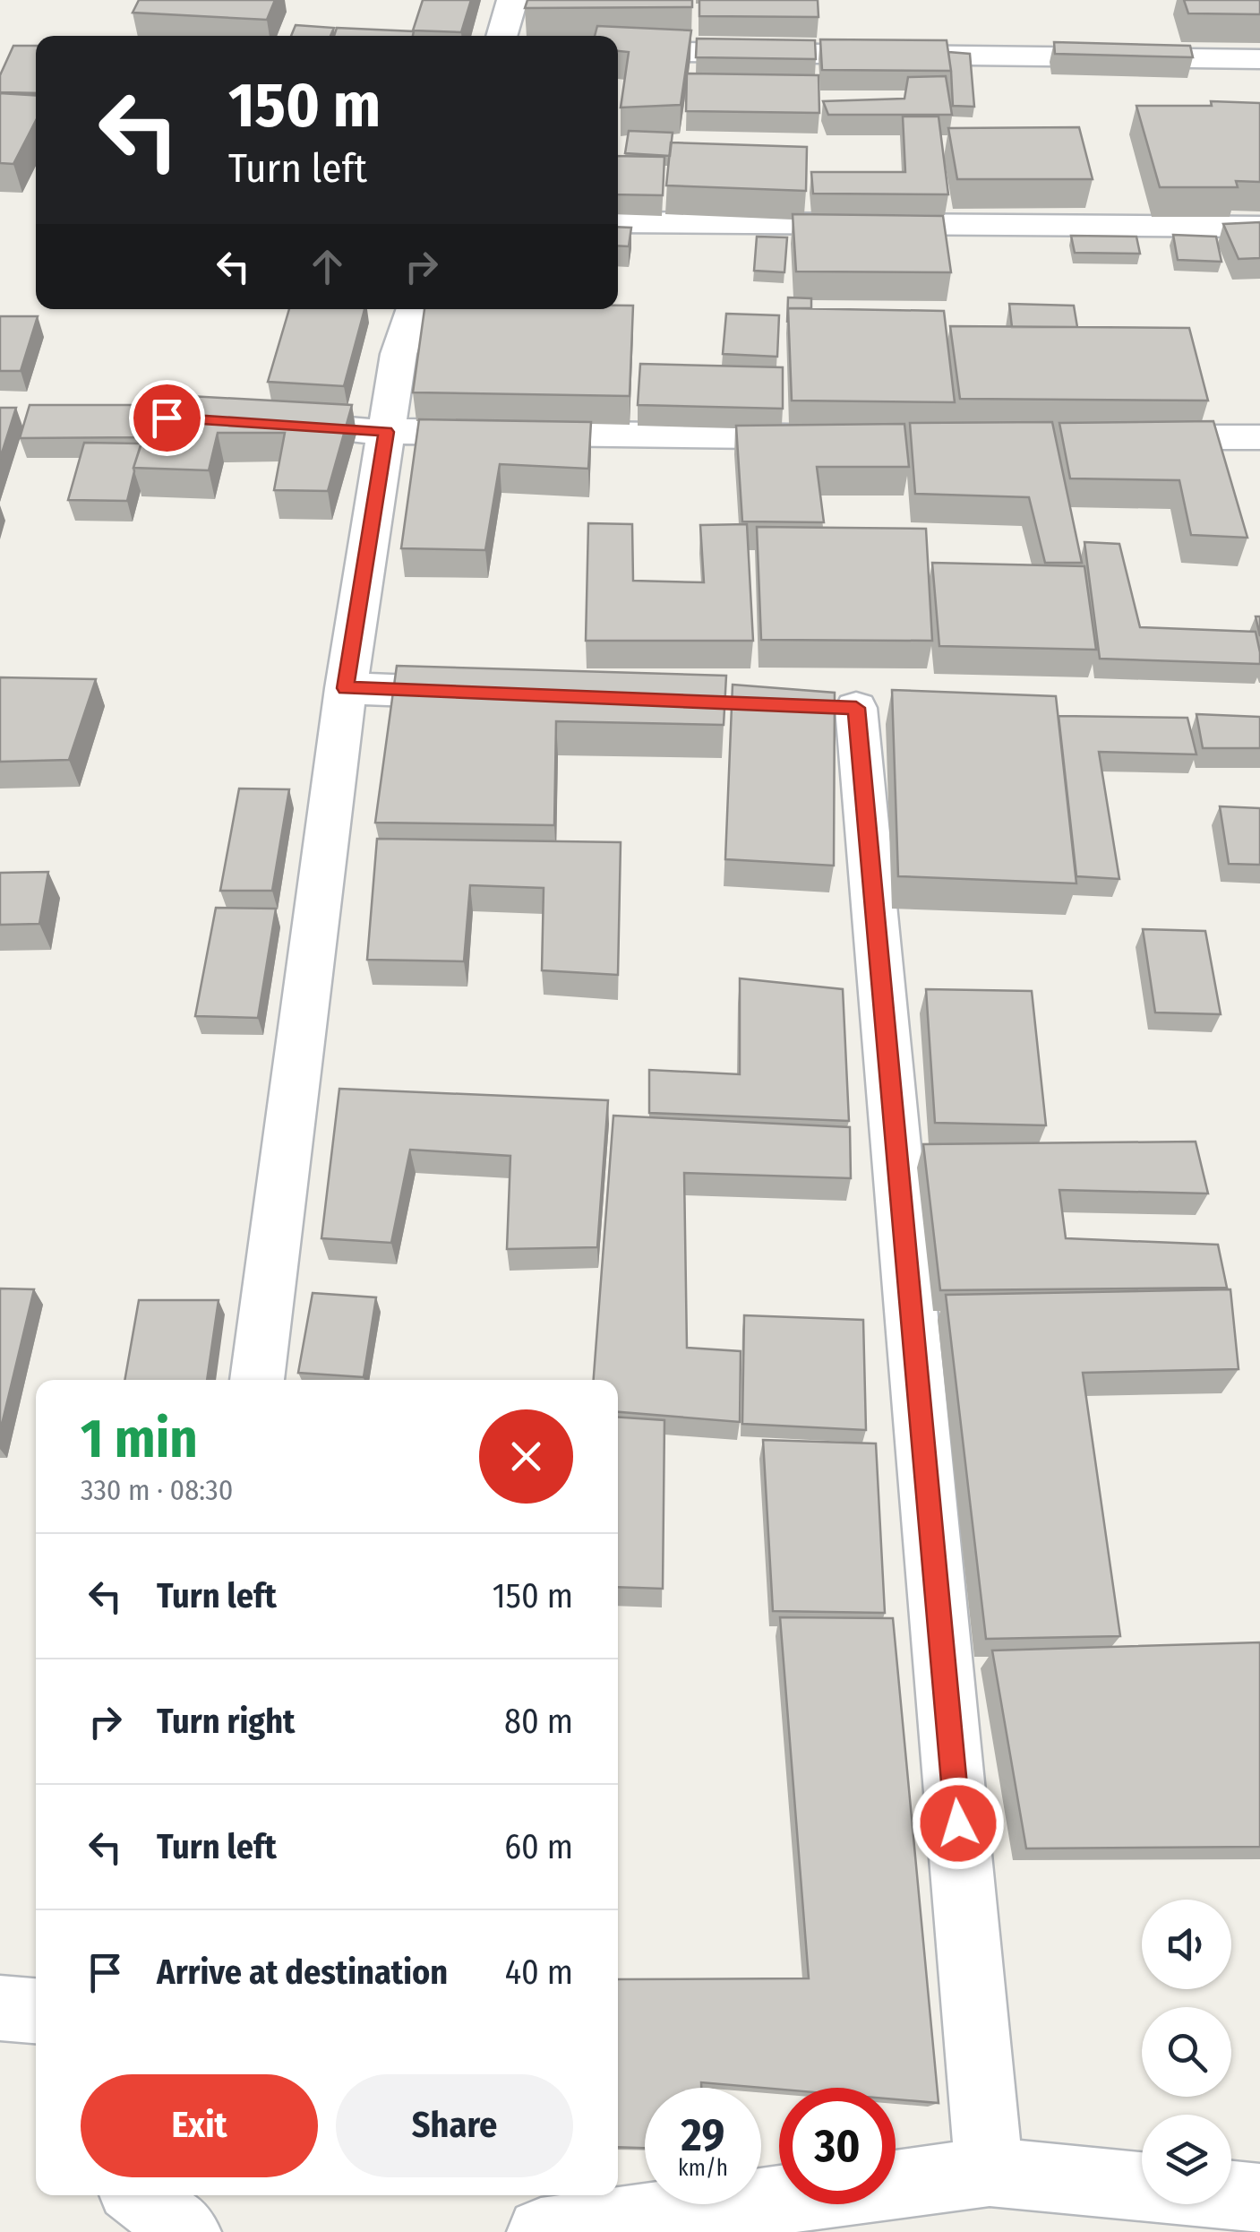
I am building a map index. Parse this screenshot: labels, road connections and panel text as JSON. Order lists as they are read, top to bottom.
{
  "page": {
    "turn": ["150 m", "Turn left"],
    "heading": ["1 min", "330 m · 08:30"],
    "list": [
      {
        "name": "Turn left",
        "value": "150 m"
      },
      {
        "name": "Turn right",
        "value": "80 m"
      },
      {
        "name": "Turn left",
        "value": "60 m"
      },
      {
        "name": "Arrive at destination",
        "value": "40 m"
      }
    ],
    "buttons": ["Exit", "Share"],
    "speed": "29 km/h",
    "limit": "30"
  }
}
